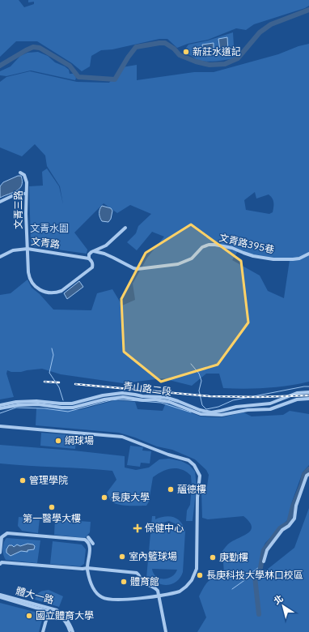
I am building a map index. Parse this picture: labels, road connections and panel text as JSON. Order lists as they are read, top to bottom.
{
  "streets": {
    "street": [
      "文青三路",
      "文青路",
      "文青路395巷",
      "青山路二段",
      "體大一路"
    ]
  },
  "crossings": [
    ["文青三路", "文青路"]
  ],
  "parks": ["文青水園"],
  "places": {
    "other": [
      "新莊水道記",
      "網球場",
      "管理學院",
      "蘊德樓",
      "長庚大學",
      "第一醫學大樓",
      "室內籃球場",
      "庚勤樓",
      "長庚科技大學林口校區",
      "體育館",
      "國立體育大學"
    ],
    "health": ["保健中心"]
  },
  "north": "top left"
}
